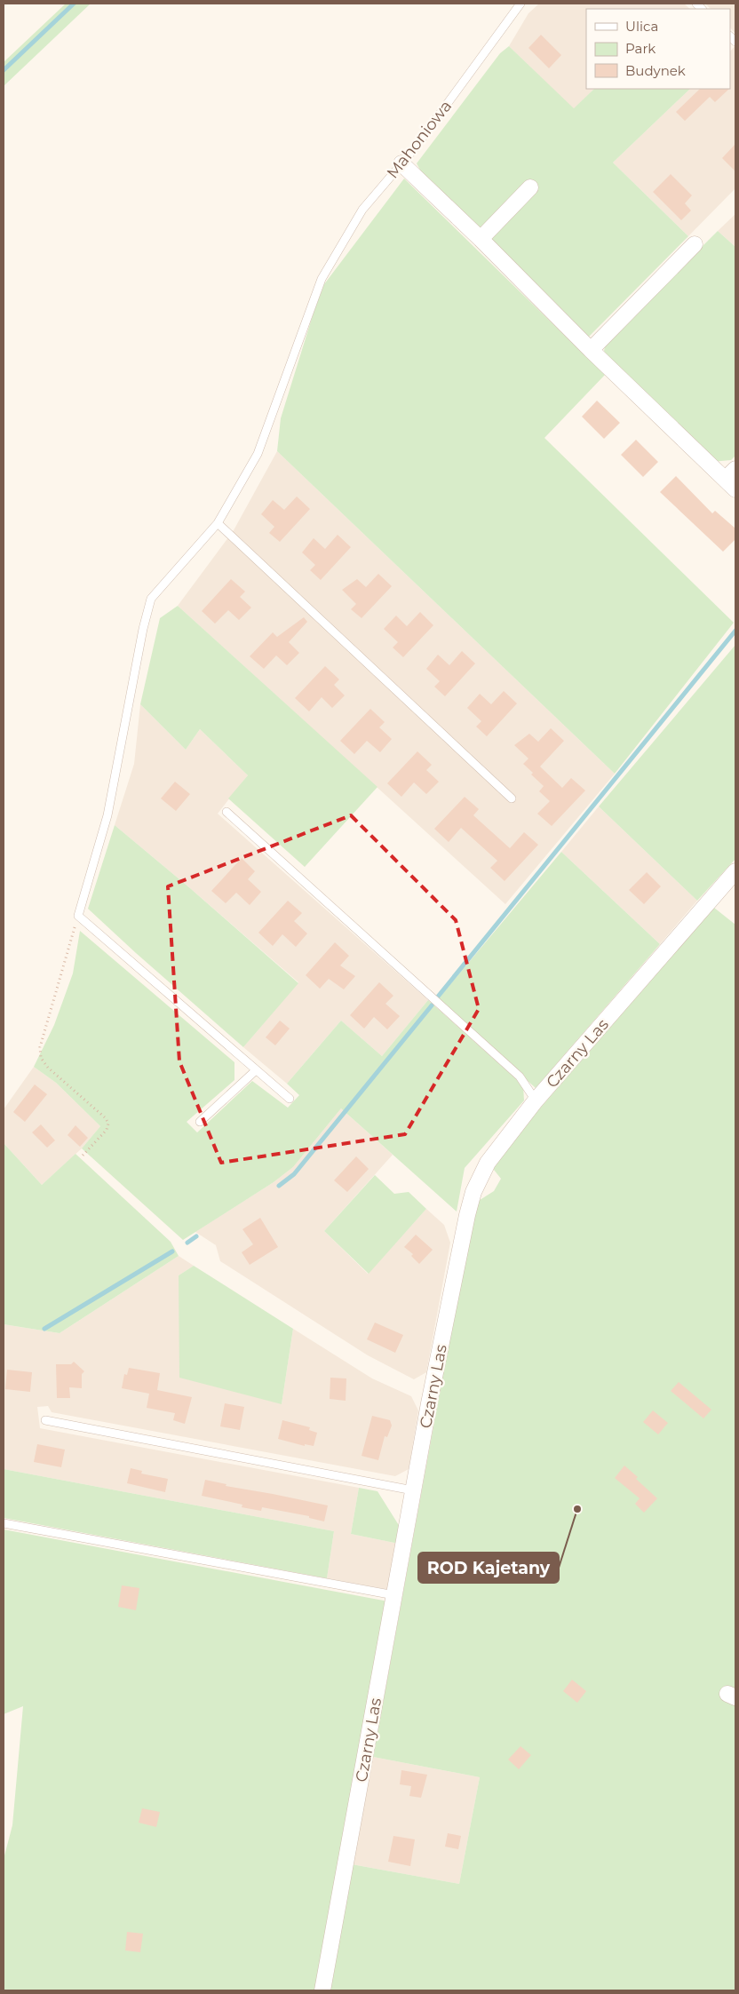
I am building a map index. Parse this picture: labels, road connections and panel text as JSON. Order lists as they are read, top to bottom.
{
  "streets": {
    "street": ["Czarny Las"],
    "lane": ["Mahoniowa"]
  },
  "places": ["ROD Kajetany"],
  "legend": ["Ulica", "Park", "Budynek"]
}
